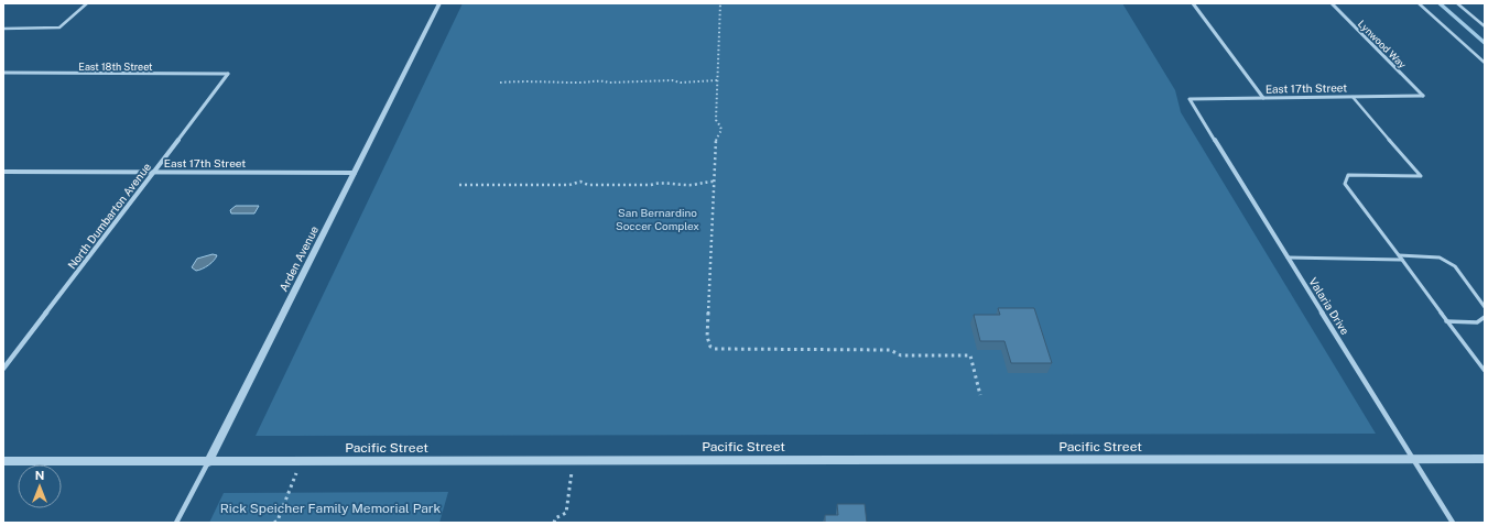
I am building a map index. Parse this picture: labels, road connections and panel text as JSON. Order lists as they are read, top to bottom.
{
  "streets": {
    "street": [
      "Lynwood Way",
      "East 18th Street",
      "East 17th Street",
      "North Dumbarton Avenue",
      "Arden Avenue",
      "Valaria Drive",
      "Pacific Street"
    ]
  },
  "crossings": [
    ["Lynwood Way", "East 17th Street"],
    ["East 18th Street", "North Dumbarton Avenue"],
    ["East 17th Street", "North Dumbarton Avenue"],
    ["East 17th Street", "Arden Avenue"],
    ["East 17th Street", "Valaria Drive"],
    ["Arden Avenue", "Pacific Street"],
    ["Valaria Drive", "Pacific Street"]
  ],
  "parks": ["San Bernardino Soccer Complex", "Rick Speicher Family Memorial Park"],
  "north": "top"
}
